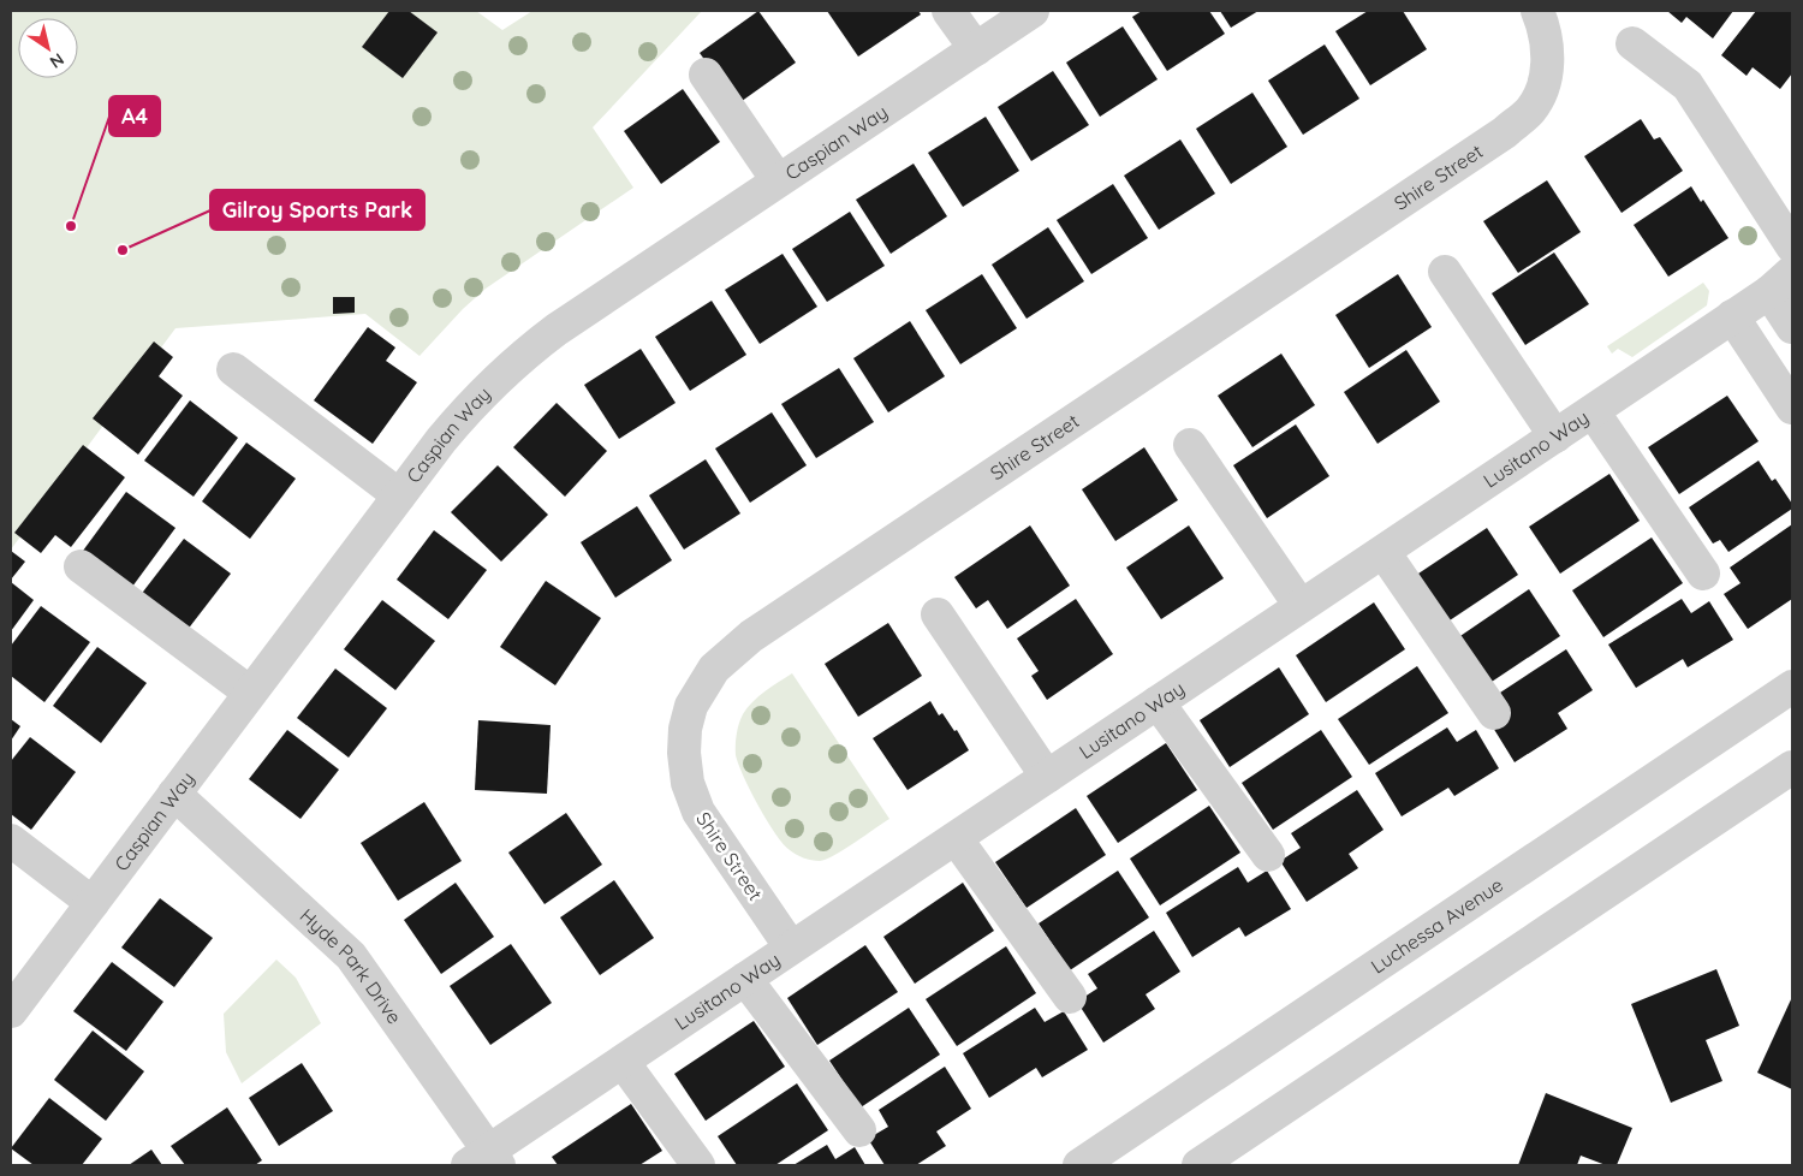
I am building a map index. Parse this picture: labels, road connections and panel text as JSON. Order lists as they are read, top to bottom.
{
  "streets": {
    "street": [
      "Caspian Way",
      "Shire Street",
      "Lusitano Way",
      "Luchessa Avenue",
      "Hyde Park Drive"
    ]
  },
  "crossings": [
    ["Caspian Way", "Hyde Park Drive"],
    ["Shire Street", "Lusitano Way"],
    ["Lusitano Way", "Hyde Park Drive"]
  ],
  "places": ["A4", "Gilroy Sports Park"],
  "north": "bottom right"
}
